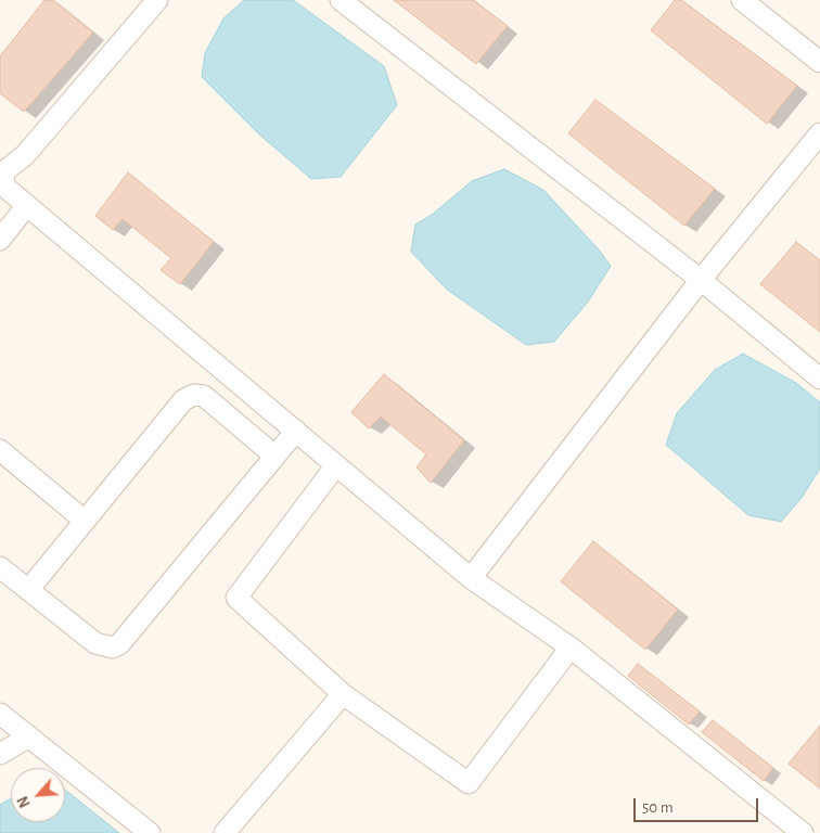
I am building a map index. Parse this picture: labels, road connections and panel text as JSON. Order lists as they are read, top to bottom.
{
  "scale_bar": "50 m",
  "north": "bottom left"
}
